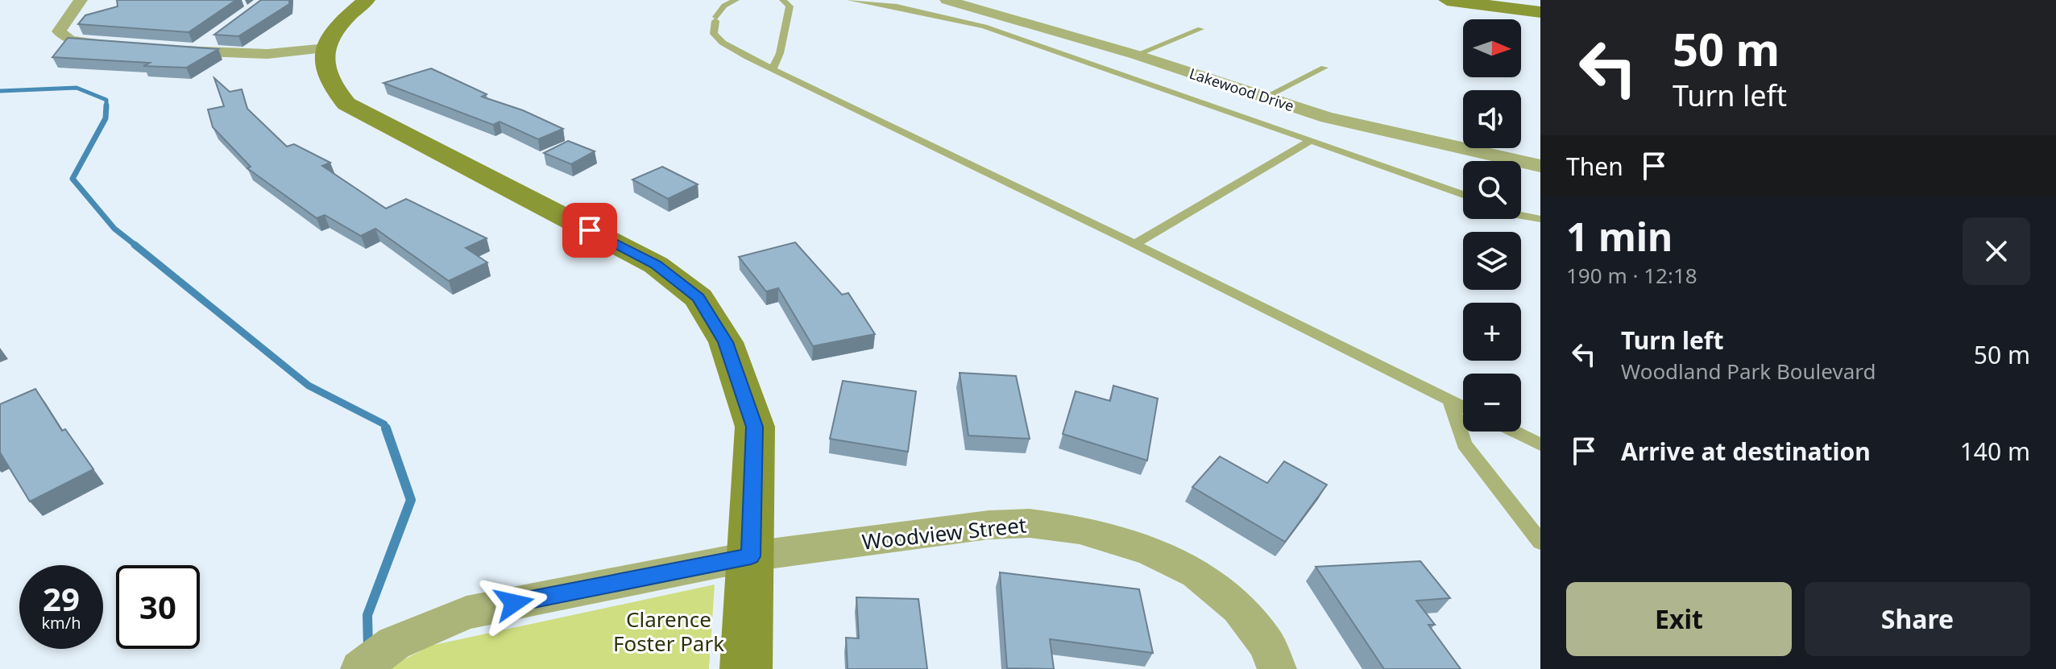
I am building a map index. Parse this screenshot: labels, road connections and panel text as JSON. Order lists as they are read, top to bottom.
{
  "streets": {
    "street": ["Lakewood Drive", "Woodview Street"]
  },
  "parks": ["Clarence Foster Park"],
  "north": "right",
  "page": {
    "turn": ["50 m", "Turn left"],
    "map_buttons": ["+", "−"],
    "then": "Then",
    "heading": ["1 min", "190 m · 12:18"],
    "list": [
      {
        "name": "Turn left",
        "note": "Woodland Park Boulevard",
        "value": "50 m"
      },
      {
        "name": "Arrive at destination",
        "value": "140 m"
      }
    ],
    "speed": "29 km/h",
    "limit": "30",
    "buttons": ["Exit", "Share"]
  }
}
